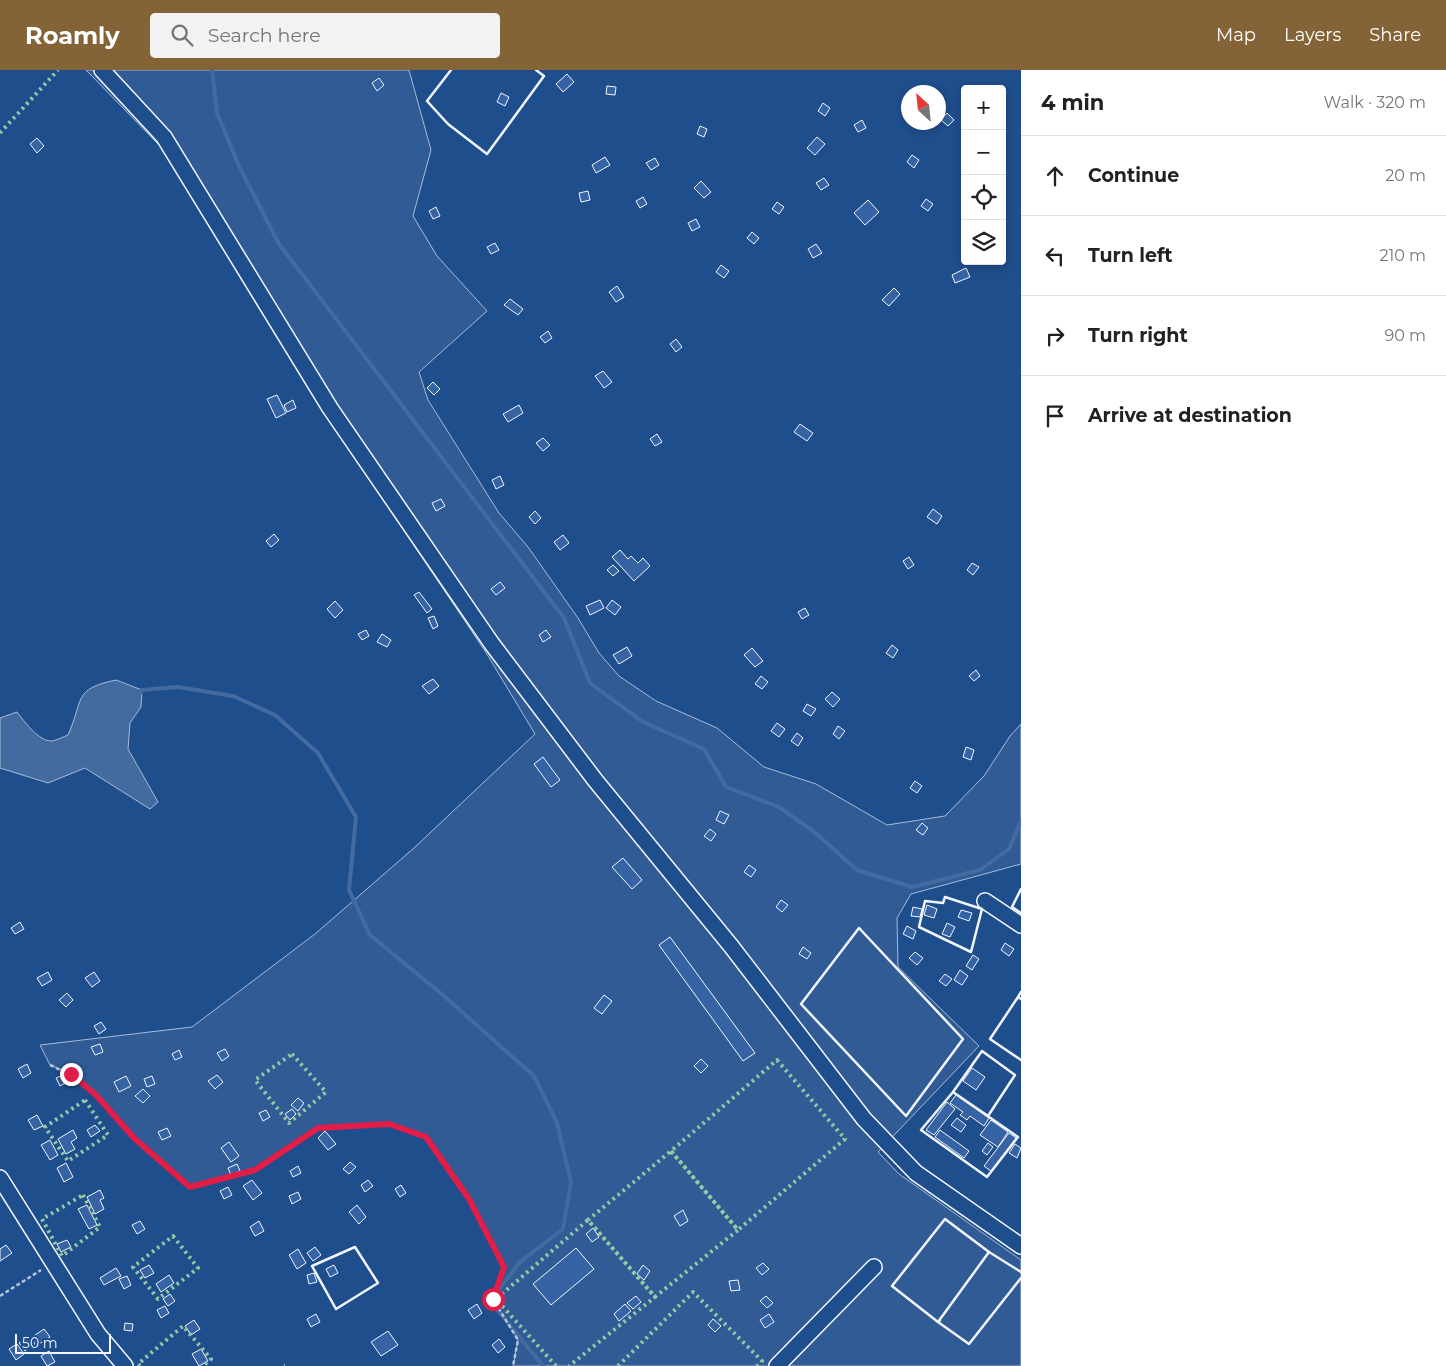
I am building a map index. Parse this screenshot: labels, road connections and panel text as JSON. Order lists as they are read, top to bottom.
{
  "scale_bar": "50 m",
  "north": "top left",
  "page": {
    "header": "Roamly",
    "search": "Search here",
    "nav": ["Map", "Layers", "Share"],
    "heading": ["4 min", "Walk · 320 m"],
    "map_buttons": ["+", "−"],
    "list": [
      ["Continue", "20 m"],
      ["Turn left", "210 m"],
      ["Turn right", "90 m"],
      "Arrive at destination"
    ],
    "scale": "50 m"
  }
}
